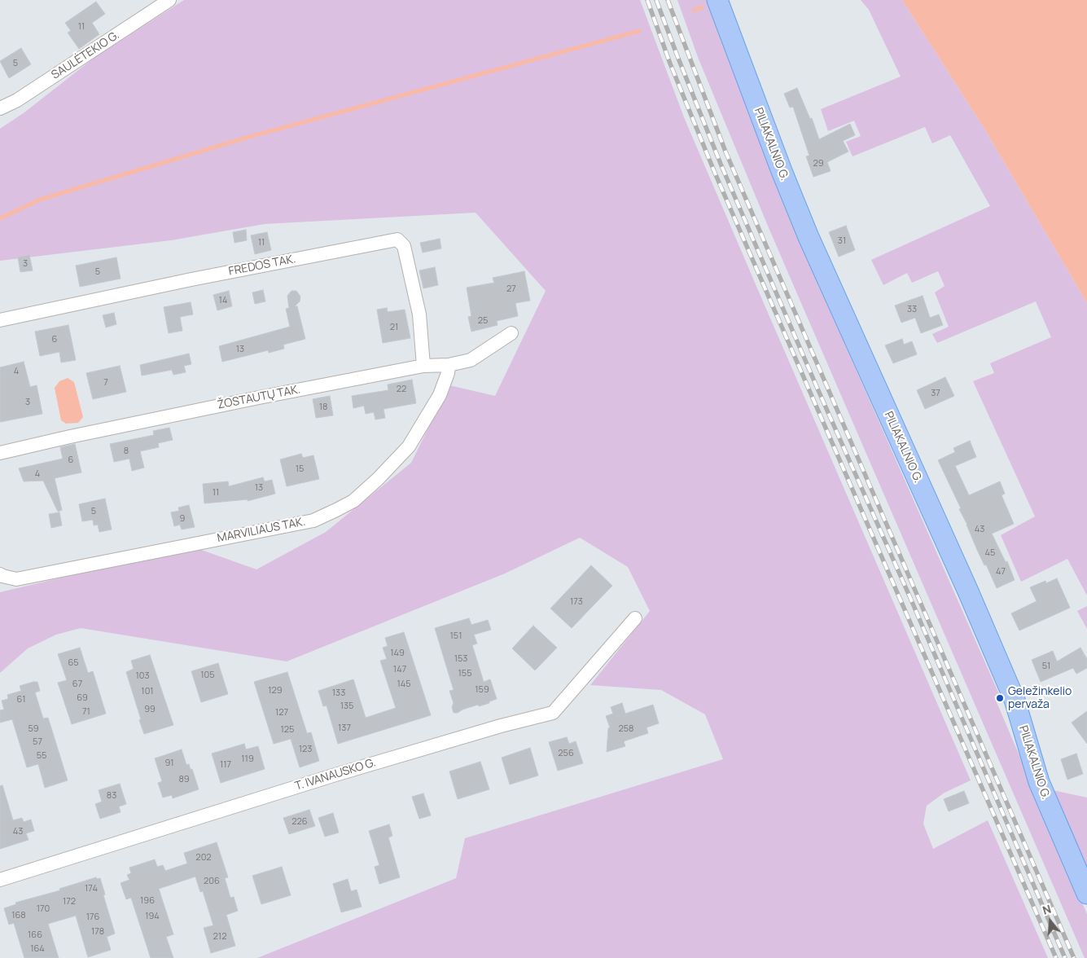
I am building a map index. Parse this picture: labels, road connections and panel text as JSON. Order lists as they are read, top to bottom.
{
  "streets": {
    "main road": ["PILIAKALNIO G."],
    "street": [
      "SAULĖTEKIO G.",
      "FREDOS TAK.",
      "ŽOSTAUTŲ TAK.",
      "MARVILIAUS TAK.",
      "T. IVANAUSKO G."
    ]
  },
  "crossings": [
    ["FREDOS TAK.", "ŽOSTAUTŲ TAK."],
    ["ŽOSTAUTŲ TAK.", "MARVILIAUS TAK."]
  ],
  "places": ["Geležinkelio pervaža"],
  "house_numbers": [
    "11",
    "5",
    "29",
    "31",
    "11",
    "3",
    "5",
    "27",
    "14",
    "33",
    "25",
    "21",
    "6",
    "13",
    "4",
    "7",
    "22",
    "37",
    "3",
    "18",
    "8",
    "6",
    "15",
    "4",
    "13",
    "11",
    "5",
    "9",
    "43",
    "45",
    "47",
    "173",
    "151",
    "149",
    "153",
    "65",
    "51",
    "147",
    "155",
    "105",
    "103",
    "67",
    "145",
    "159",
    "129",
    "101",
    "133",
    "69",
    "61",
    "135",
    "99",
    "71",
    "127",
    "137",
    "59",
    "258",
    "125",
    "57",
    "123",
    "256",
    "55",
    "119",
    "91",
    "117",
    "89",
    "83",
    "226",
    "43",
    "202",
    "206",
    "174",
    "196",
    "172",
    "170",
    "168",
    "194",
    "176",
    "178",
    "166",
    "212",
    "164"
  ],
  "north": "top"
}
